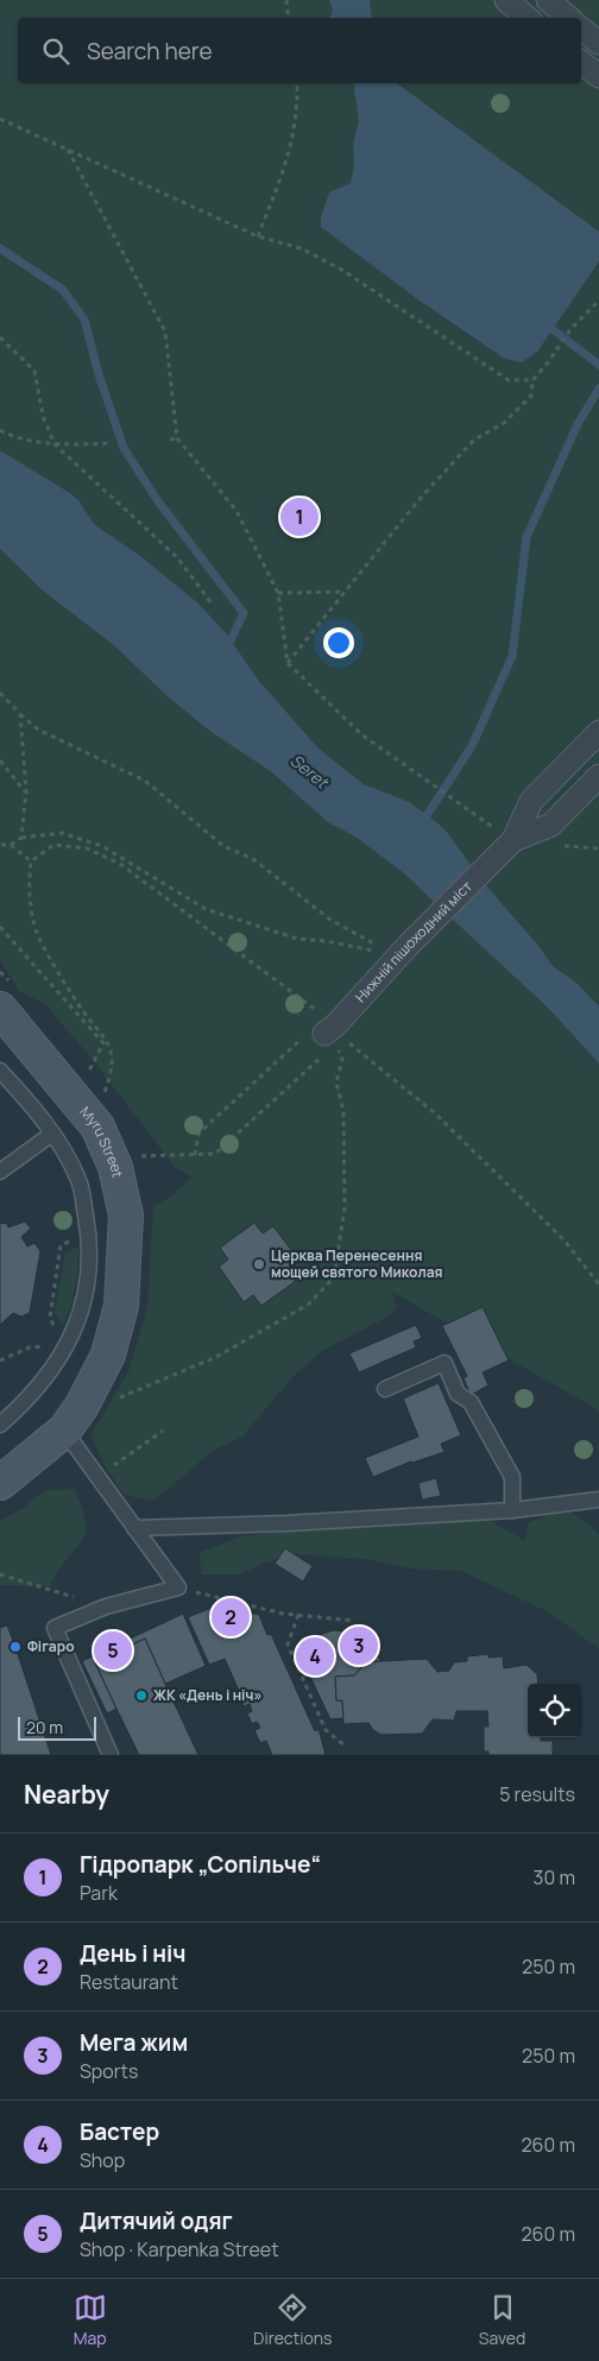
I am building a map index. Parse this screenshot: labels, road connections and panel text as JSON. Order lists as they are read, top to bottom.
{
  "streets": {
    "main road": ["Myru Street"],
    "street": ["Нижній пішоходний міст"]
  },
  "water": ["Seret"],
  "places": ["Церква Перенесення мощей святого Миколая", "Фігаро", "ЖК «День і ніч»"],
  "scale_bar": "20 m",
  "page": {
    "search": "Search here",
    "pins": [
      "1",
      "2",
      "3",
      "5",
      "4"
    ],
    "scale": "20 m",
    "heading": ["Nearby", "5 results"],
    "list": [
      {
        "mark": "1",
        "name": "Гідропарк „Сопільче“",
        "note": "Park",
        "value": "30 m"
      },
      {
        "mark": "2",
        "name": "День і ніч",
        "note": "Restaurant",
        "value": "250 m"
      },
      {
        "mark": "3",
        "name": "Мега жим",
        "note": "Sports",
        "value": "250 m"
      },
      {
        "mark": "4",
        "name": "Бастер",
        "note": "Shop",
        "value": "260 m"
      },
      {
        "mark": "5",
        "name": "Дитячий одяг",
        "note": "Shop · Karpenka Street",
        "value": "260 m"
      }
    ],
    "nav": ["Map", "Directions", "Saved"]
  }
}
